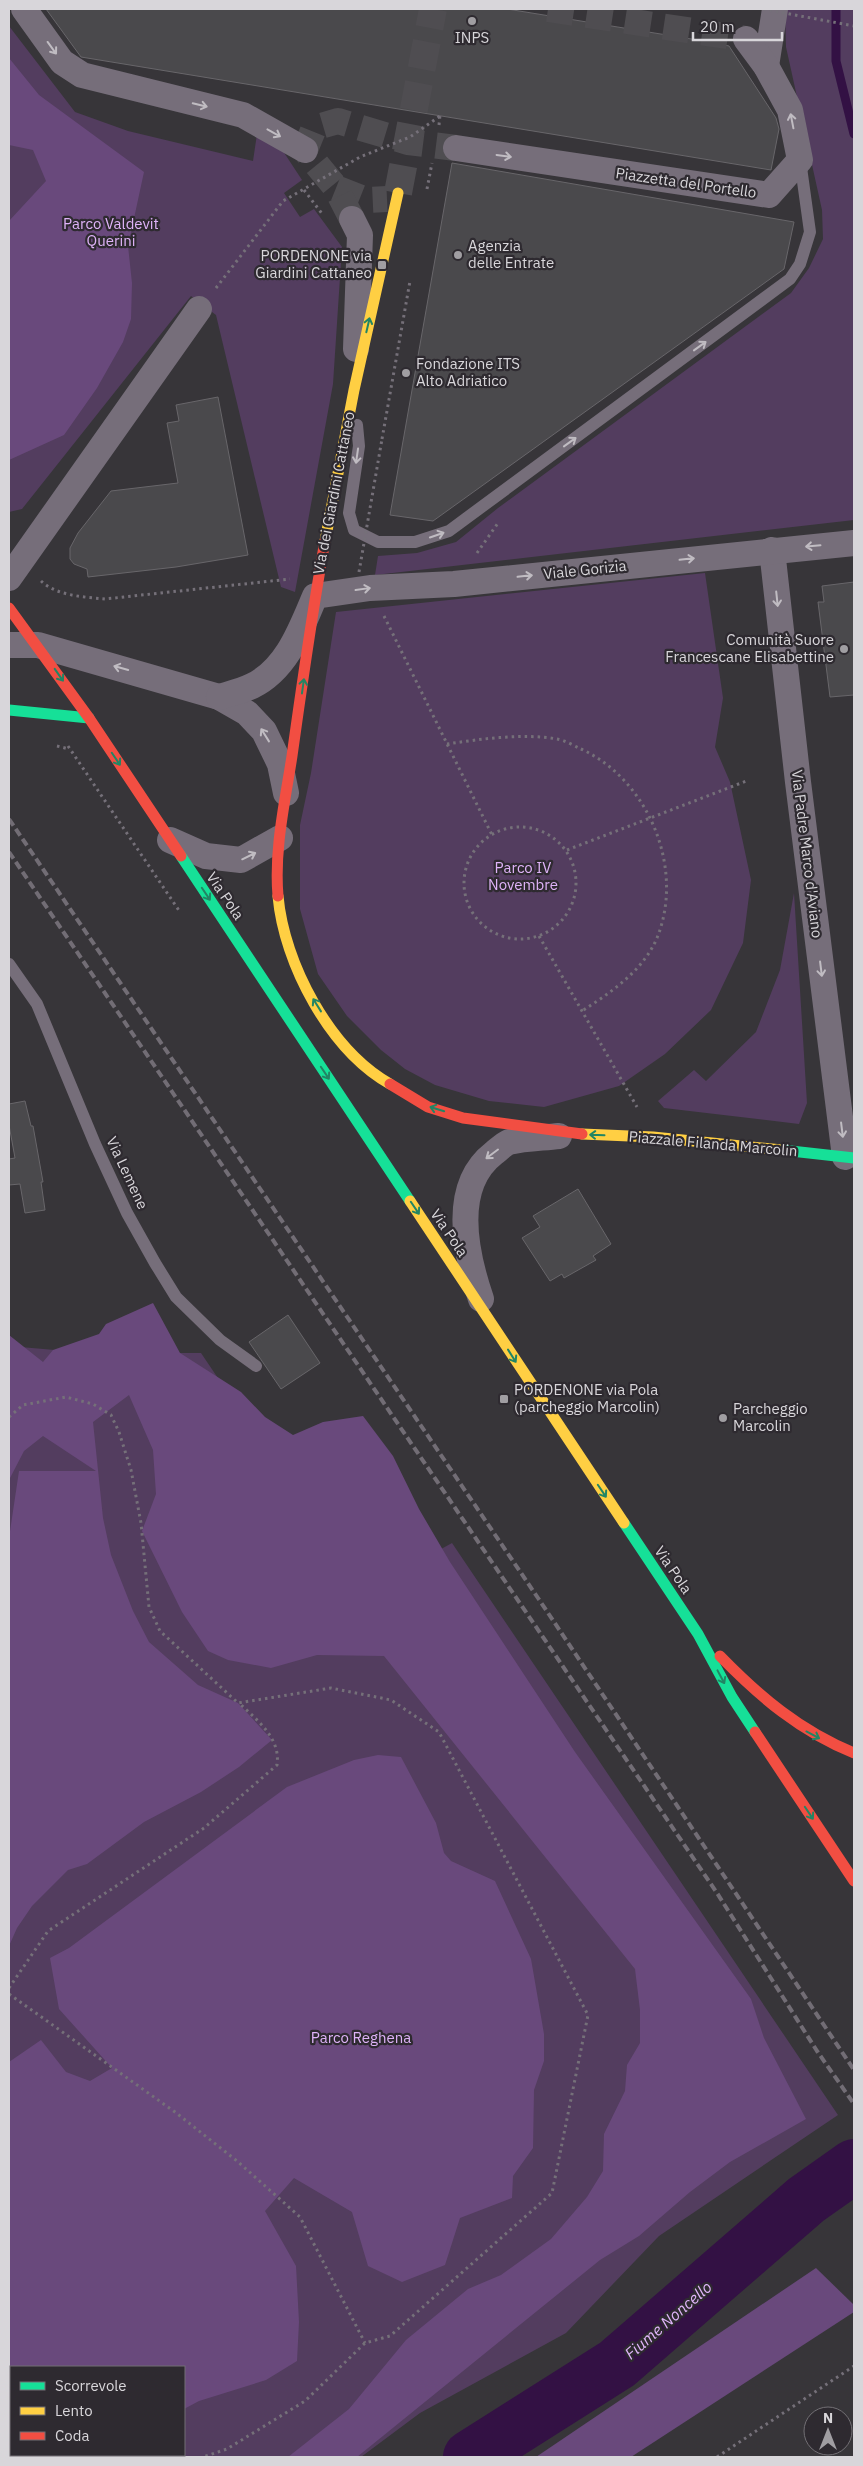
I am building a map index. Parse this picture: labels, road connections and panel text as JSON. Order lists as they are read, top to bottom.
{
  "streets": {
    "main road": ["Via dei Giardini Cattaneo", "Via Pola", "Piazzale Filanda Marcolin"],
    "street": ["Piazzetta del Portello", "Viale Gorizia", "Via Padre Marco d'Aviano"],
    "lane": ["Via Lemene"]
  },
  "crossings": [
    ["Via dei Giardini Cattaneo", "Viale Gorizia"],
    ["Via dei Giardini Cattaneo", "Piazzale Filanda Marcolin"],
    ["Viale Gorizia", "Via Padre Marco d'Aviano"],
    ["Via Padre Marco d'Aviano", "Piazzale Filanda Marcolin"],
    ["Via Pola", "Piazzale Filanda Marcolin"]
  ],
  "one_way": [
    "Piazzetta del Portello",
    "Via dei Giardini Cattaneo",
    "Via Padre Marco d'Aviano",
    "Via Pola"
  ],
  "water": ["Fiume Noncello"],
  "parks": ["Parco Valdevit Querini", "Parco IV Novembre", "Parco Reghena"],
  "places": {
    "other": [
      "INPS",
      "Agenzia delle Entrate",
      "Fondazione ITS Alto Adriatico",
      "Comunità Suore Francescane Elisabettine",
      "Parcheggio Marcolin"
    ],
    "transit": ["PORDENONE via Giardini Cattaneo", "PORDENONE via Pola (parcheggio Marcolin)"]
  },
  "legend": ["Scorrevole", "Lento", "Coda"],
  "scale_bar": "20 m",
  "north": "top"
}
